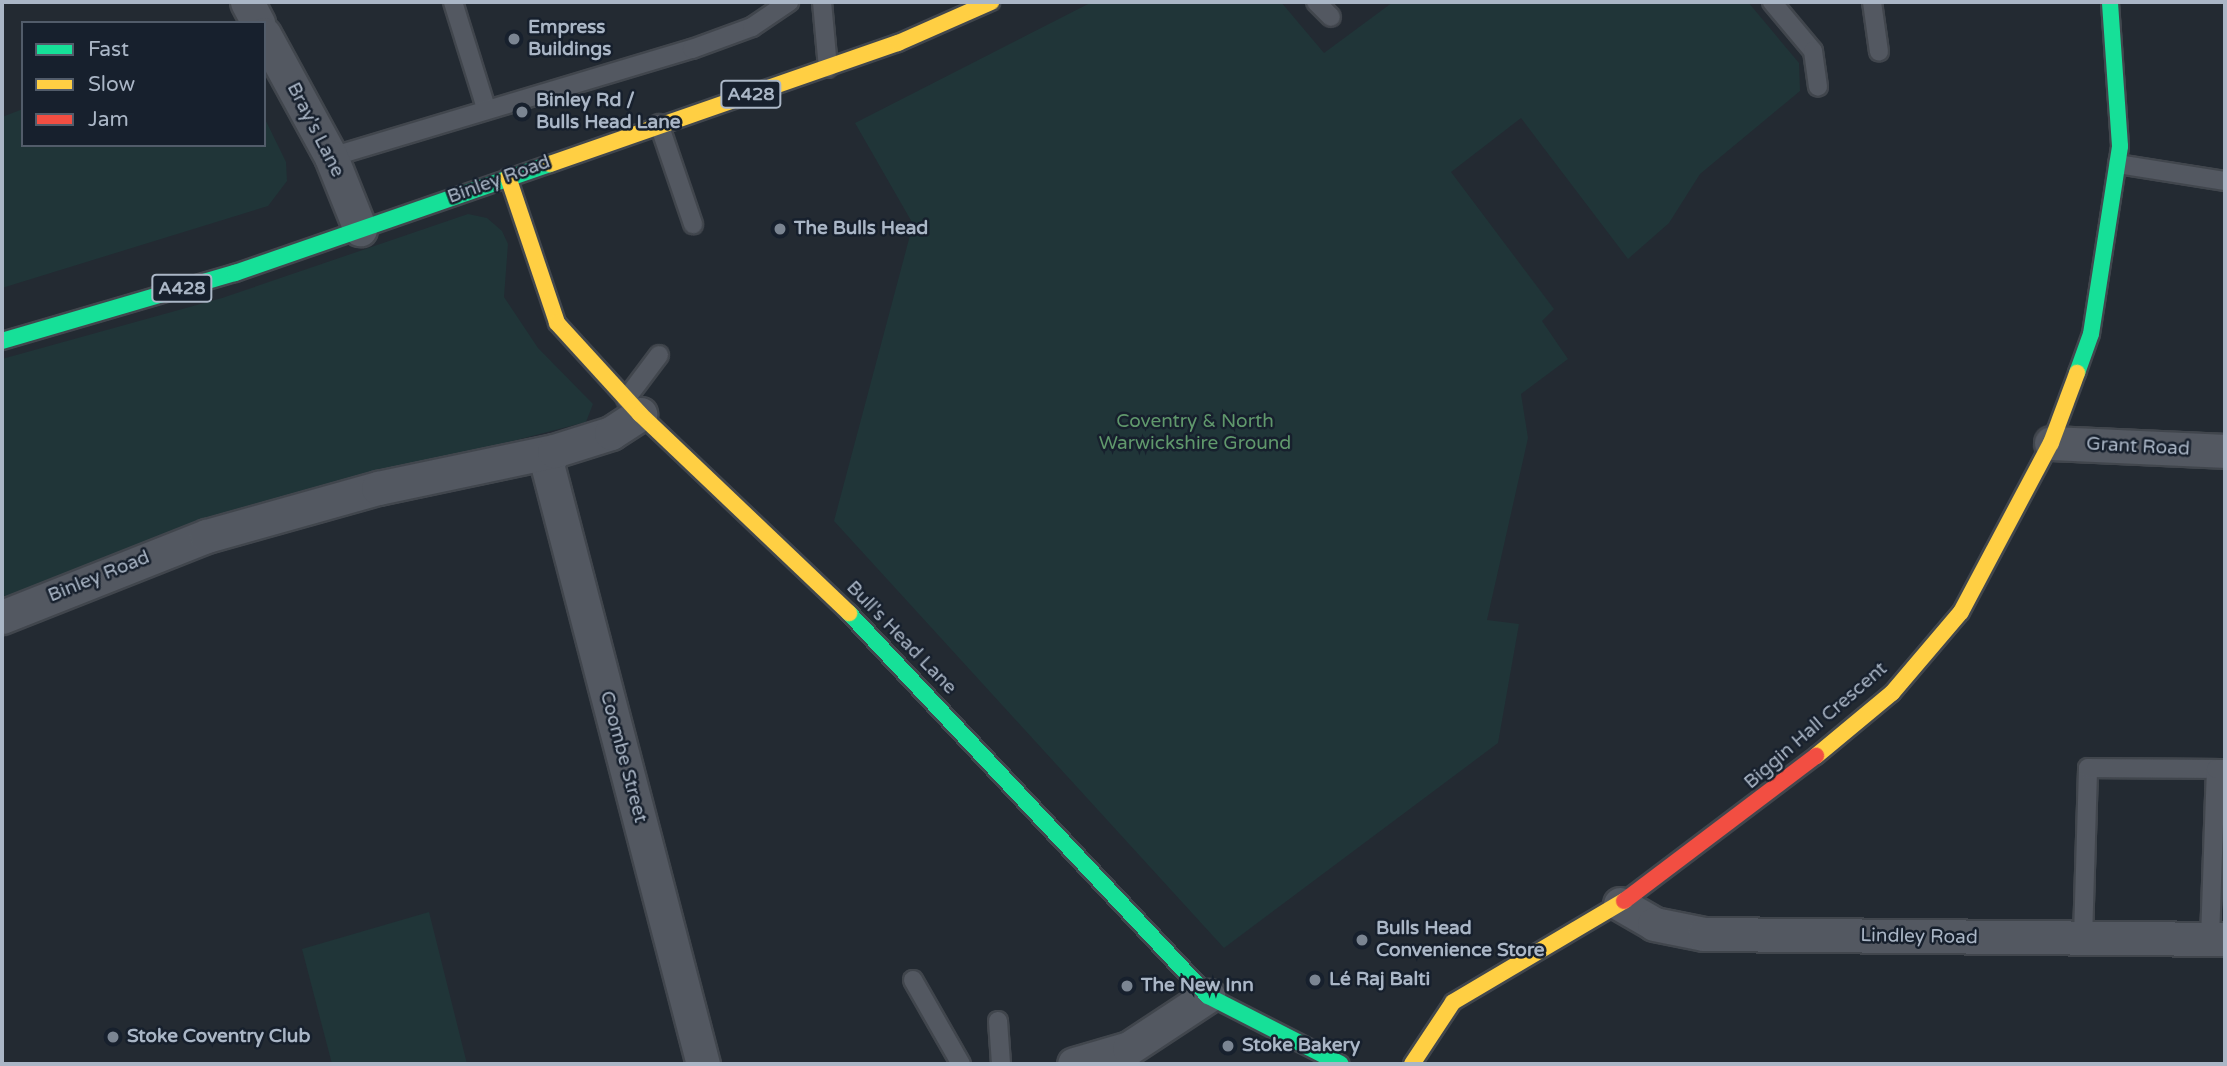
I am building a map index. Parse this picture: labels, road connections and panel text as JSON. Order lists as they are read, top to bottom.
{
  "streets": {
    "street": [
      "A428",
      "Bray's Lane",
      "Binley Road",
      "Grant Road",
      "Bull's Head Lane",
      "Biggin Hall Crescent",
      "Coombe Street",
      "Lindley Road"
    ]
  },
  "crossings": [
    ["Bray's Lane", "Binley Road"],
    ["Binley Road", "Bull's Head Lane"],
    ["Binley Road", "Coombe Street"],
    ["Grant Road", "Biggin Hall Crescent"],
    ["Biggin Hall Crescent", "Lindley Road"]
  ],
  "parks": ["Coventry & North Warwickshire Ground"],
  "places": [
    "Empress Buildings",
    "Binley Rd / Bulls Head Lane",
    "The Bulls Head",
    "Bulls Head Convenience Store",
    "Lé Raj Balti",
    "The New Inn",
    "Stoke Coventry Club",
    "Stoke Bakery"
  ],
  "legend": ["Fast", "Slow", "Jam"]
}
